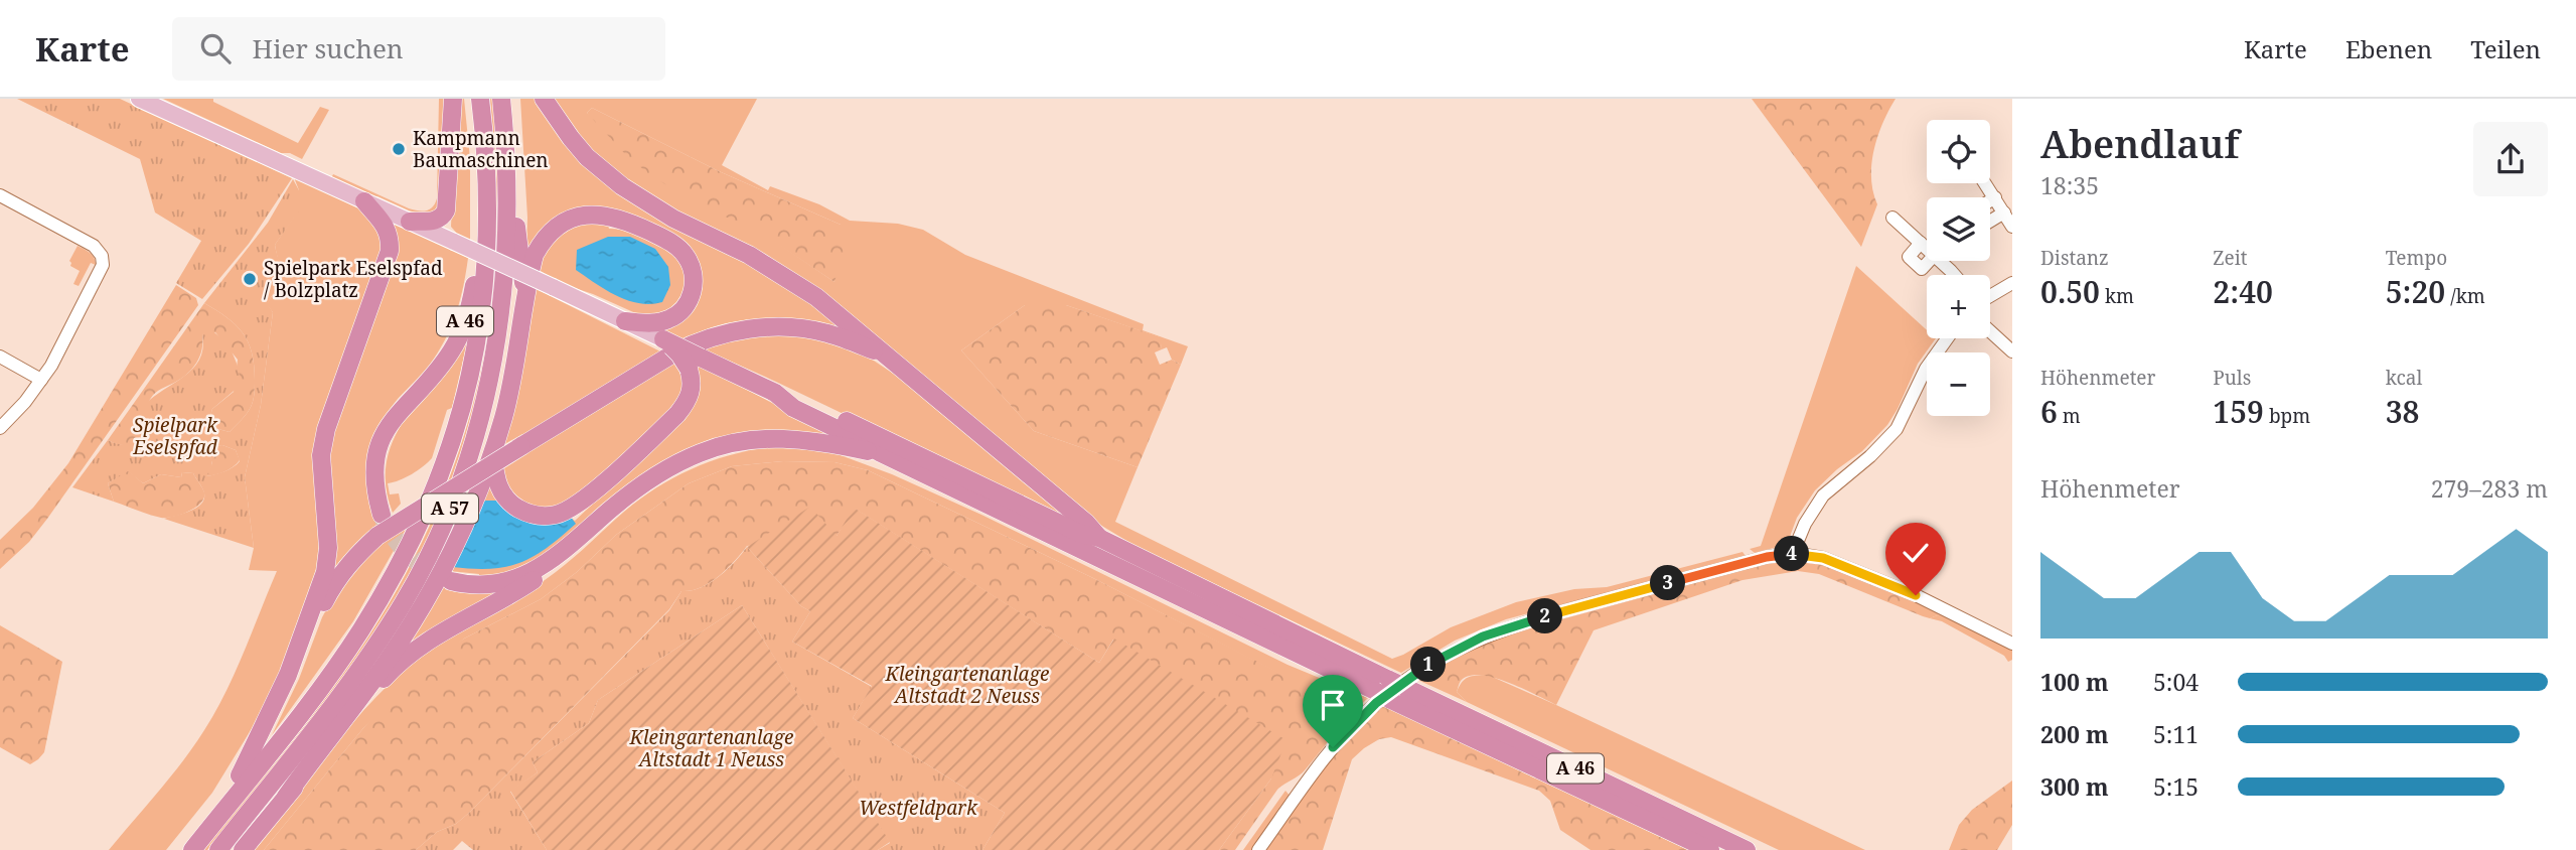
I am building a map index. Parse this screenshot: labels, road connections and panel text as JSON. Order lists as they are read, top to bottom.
{
  "streets": {
    "highway": ["A 46", "A 57"]
  },
  "parks": [
    "Spielpark Eselspfad",
    "Kleingartenanlage Altstadt 2 Neuss",
    "Kleingartenanlage Altstadt 1 Neuss",
    "Westfeldpark"
  ],
  "places": ["Kampmann Baumaschinen", "Spielpark Eselspfad / Bolzplatz"],
  "page": {
    "header": "Karte",
    "search": "Hier suchen",
    "nav": ["Karte", "Ebenen", "Teilen"],
    "heading": ["Abendlauf", "18:35"],
    "map_buttons": ["+", "−"],
    "stats": [
      ["Distanz", "0.50 km"],
      ["Zeit", "2:40"],
      ["Tempo", "5:20 /km"],
      ["Höhenmeter", "6 m"],
      ["Puls", "159 bpm"],
      ["kcal", "38"]
    ],
    "chart": ["Höhenmeter", "279–283 m"],
    "pins": [
      "4",
      "3",
      "2",
      "1"
    ],
    "list": [
      {
        "name": "100 m",
        "note": "5:04"
      },
      {
        "name": "200 m",
        "note": "5:11"
      },
      {
        "name": "300 m",
        "note": "5:15"
      }
    ]
  }
}
